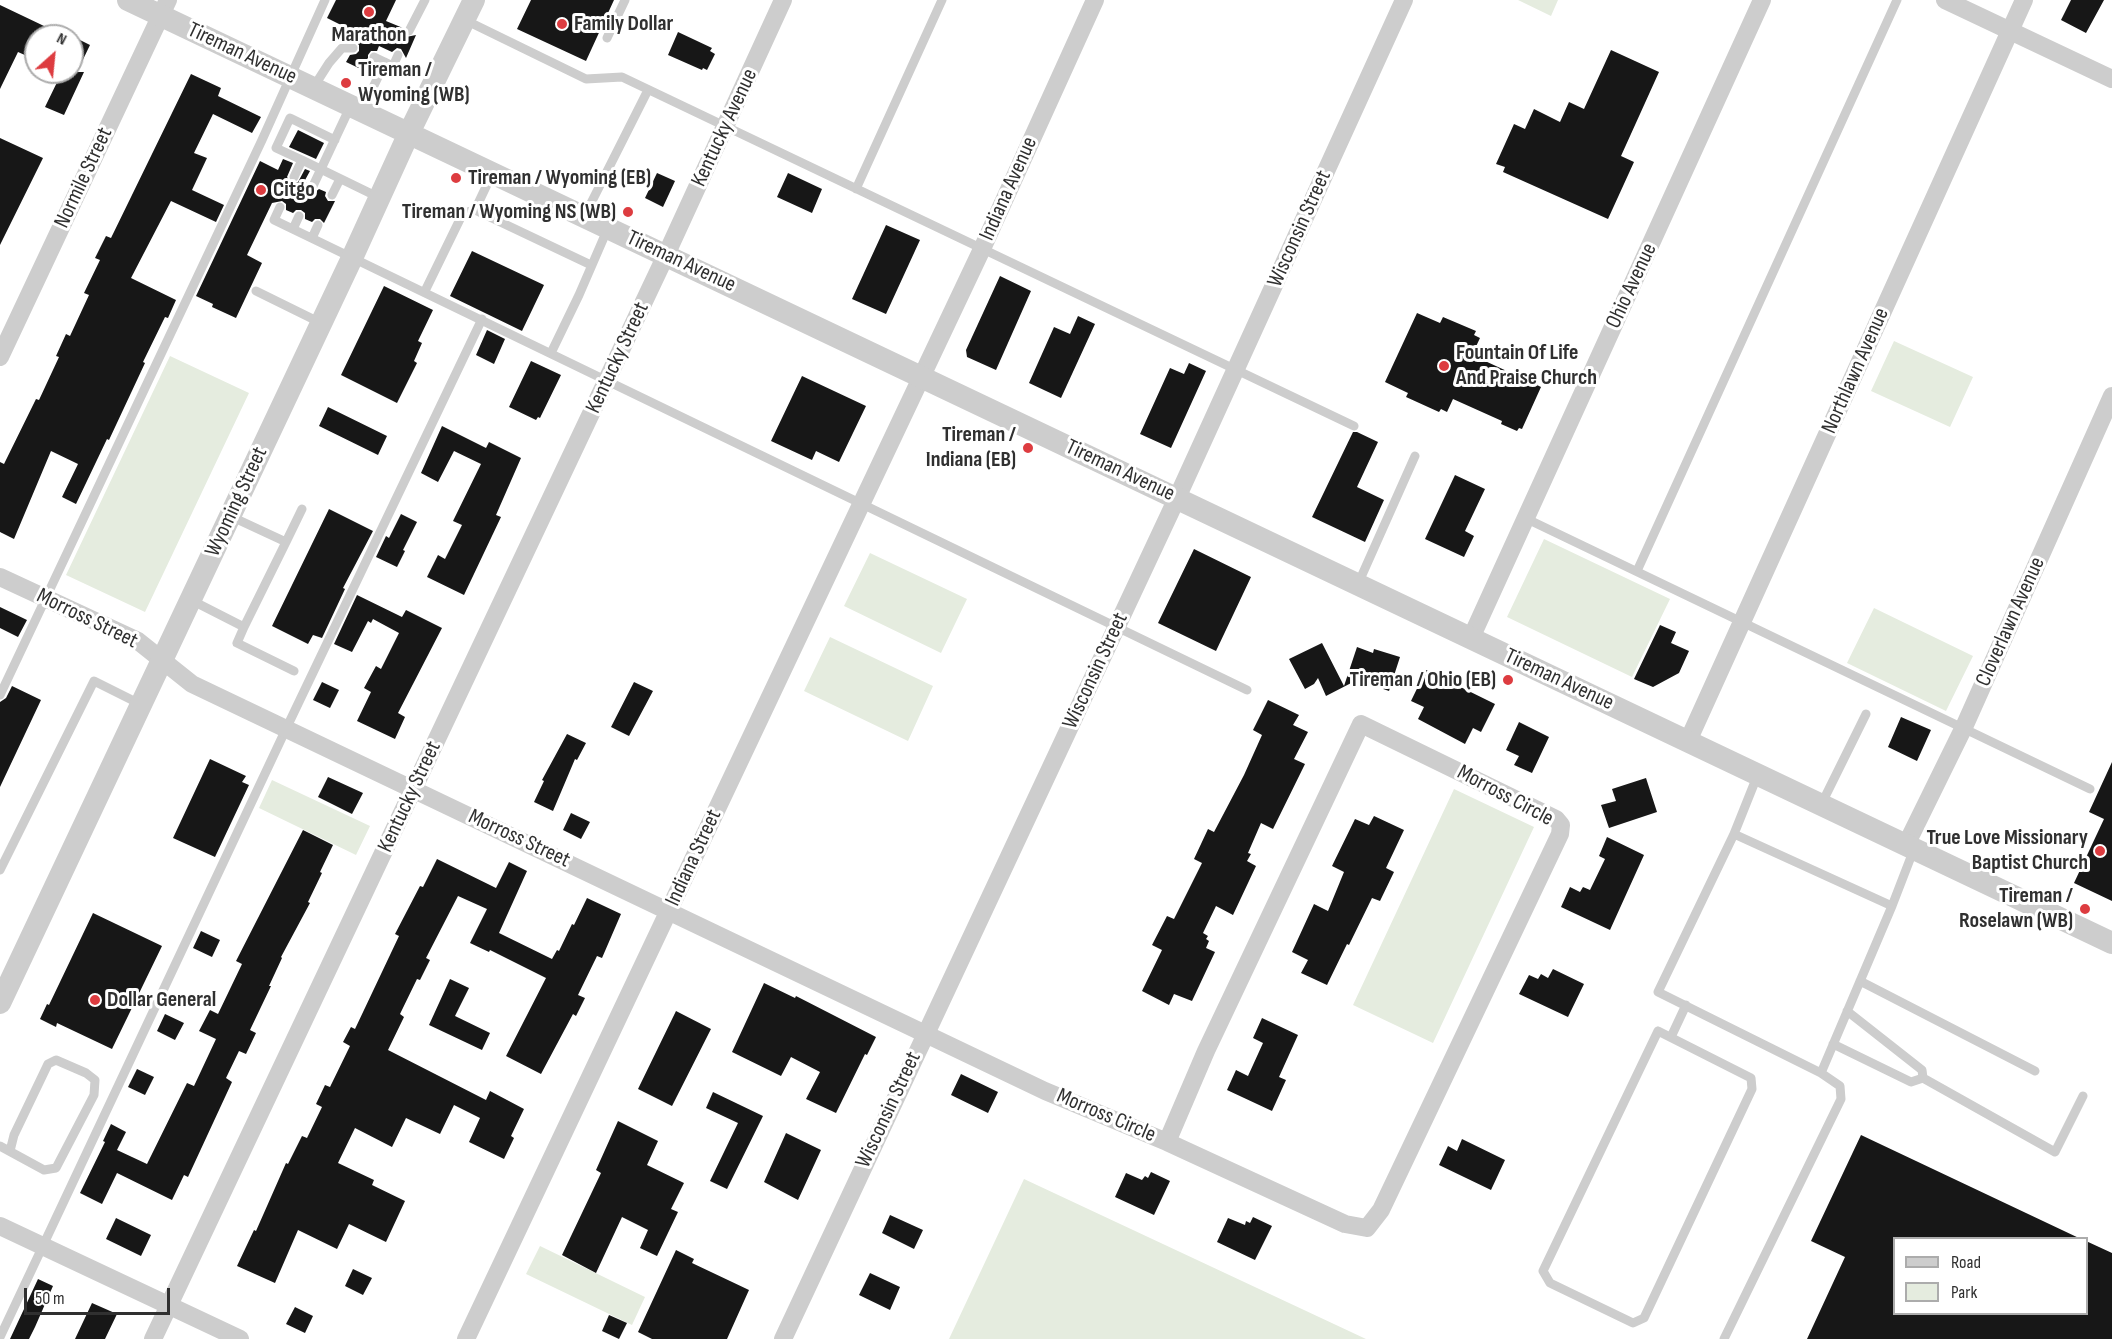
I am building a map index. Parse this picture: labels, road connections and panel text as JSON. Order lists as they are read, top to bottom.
{
  "streets": {
    "street": [
      "Tireman Avenue",
      "Kentucky Avenue",
      "Normile Street",
      "Indiana Avenue",
      "Wisconsin Street",
      "Ohio Avenue",
      "Kentucky Street",
      "Northlawn Avenue",
      "Wyoming Street",
      "Morross Street",
      "Cloverlawn Avenue",
      "Morross Circle",
      "Indiana Street"
    ]
  },
  "crossings": [
    ["Tireman Avenue", "Kentucky Avenue"],
    ["Tireman Avenue", "Normile Street"],
    ["Tireman Avenue", "Indiana Avenue"],
    ["Tireman Avenue", "Wisconsin Street"],
    ["Tireman Avenue", "Ohio Avenue"],
    ["Tireman Avenue", "Kentucky Street"],
    ["Tireman Avenue", "Northlawn Avenue"],
    ["Tireman Avenue", "Wyoming Street"],
    ["Tireman Avenue", "Cloverlawn Avenue"],
    ["Tireman Avenue", "Indiana Street"],
    ["Kentucky Avenue", "Kentucky Street"],
    ["Indiana Avenue", "Indiana Street"],
    ["Wisconsin Street", "Morross Street"],
    ["Kentucky Street", "Morross Street"],
    ["Wyoming Street", "Morross Street"],
    ["Morross Street", "Morross Circle"],
    ["Morross Street", "Indiana Street"]
  ],
  "places": [
    "Marathon",
    "Family Dollar",
    "Tireman / Wyoming (WB)",
    "Tireman / Wyoming (EB)",
    "Citgo",
    "Tireman / Wyoming NS (WB)",
    "Fountain Of Life And Praise Church",
    "Tireman / Indiana (EB)",
    "Tireman / Ohio (EB)",
    "True Love Missionary Baptist Church",
    "Tireman / Roselawn (WB)",
    "Dollar General"
  ],
  "legend": ["Road", "Park"],
  "scale_bar": "50 m",
  "north": "top right"
}
